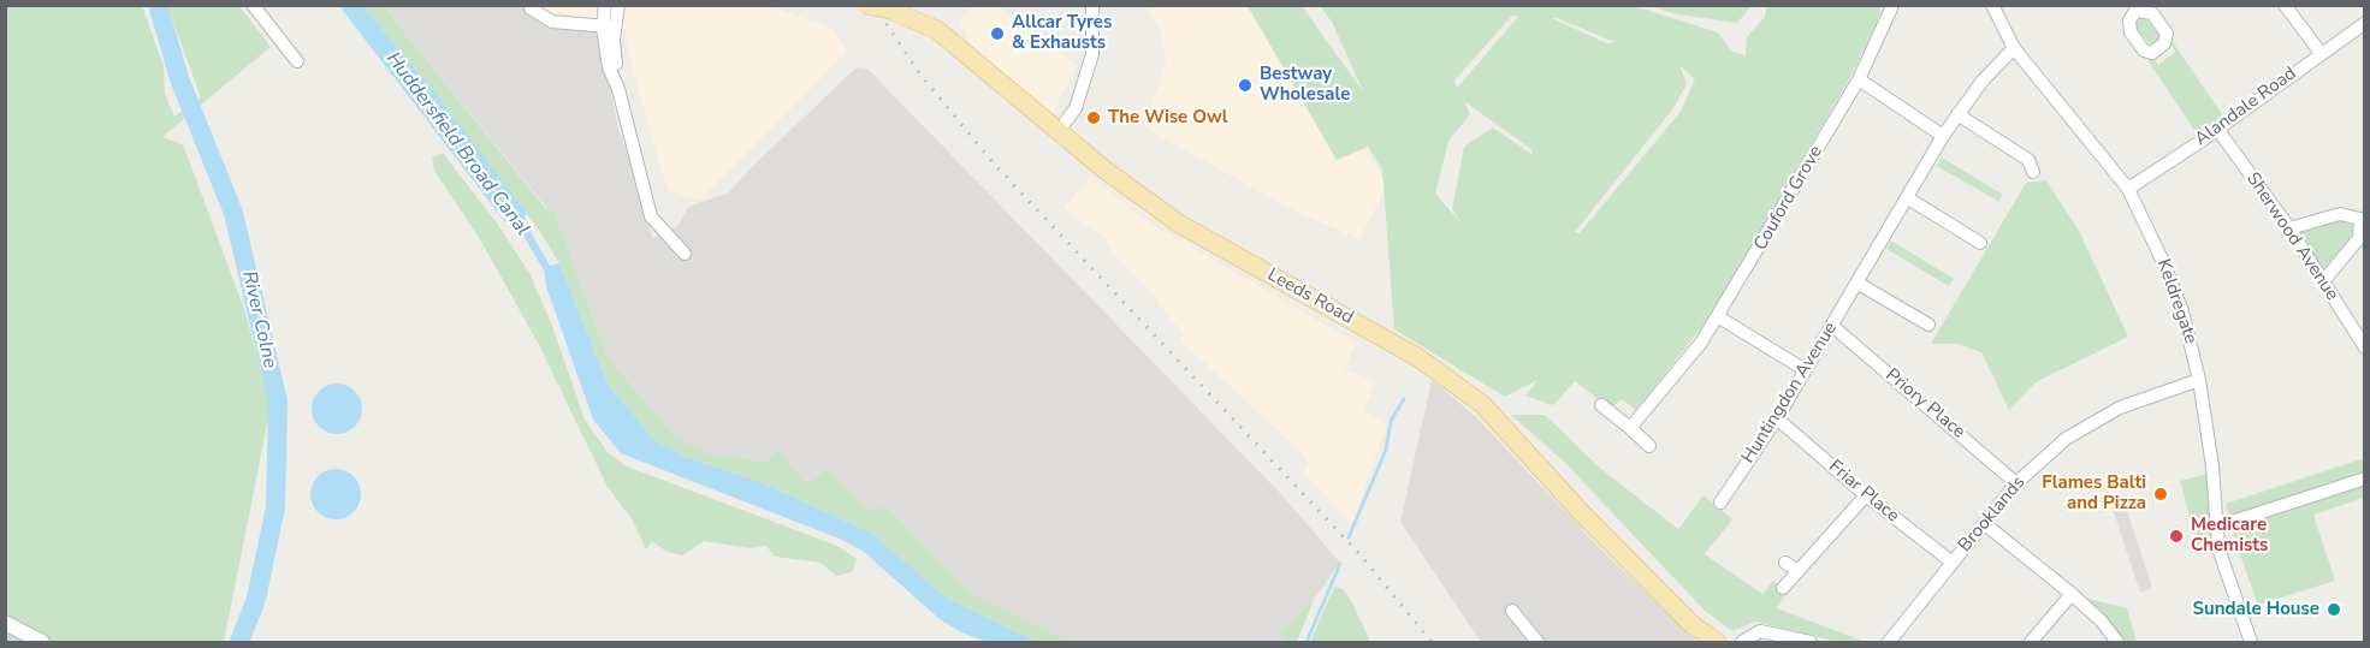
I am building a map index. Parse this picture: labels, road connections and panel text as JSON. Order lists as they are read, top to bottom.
{
  "streets": {
    "main road": ["Leeds Road"],
    "street": [
      "Alandale Road",
      "Couford Grove",
      "Sherwood Avenue",
      "Keldregate",
      "Huntingdon Avenue",
      "Priory Place",
      "Friar Place",
      "Brooklands"
    ]
  },
  "crossings": [
    ["Alandale Road", "Sherwood Avenue"],
    ["Alandale Road", "Keldregate"],
    ["Keldregate", "Huntingdon Avenue"],
    ["Keldregate", "Brooklands"],
    ["Huntingdon Avenue", "Priory Place"],
    ["Huntingdon Avenue", "Friar Place"],
    ["Priory Place", "Brooklands"],
    ["Friar Place", "Brooklands"]
  ],
  "water": ["Huddersfield Broad Canal", "River Colne"],
  "places": [
    "Allcar Tyres & Exhausts",
    "Bestway Wholesale",
    "The Wise Owl",
    "Flames Balti and Pizza",
    "Medicare Chemists",
    "Sundale House"
  ]
}
